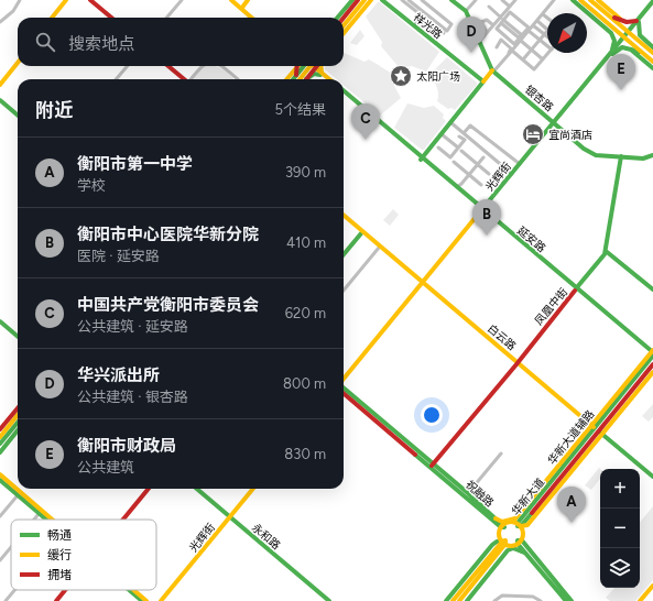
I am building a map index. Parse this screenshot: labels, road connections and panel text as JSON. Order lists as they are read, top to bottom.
{
  "streets": {
    "main road": [
      "祥光路",
      "银杏路",
      "光辉街",
      "延安路",
      "凤凰中街",
      "白云路",
      "华新大道辅路",
      "祝融路",
      "华新大道",
      "永和路"
    ]
  },
  "crossings": [
    ["银杏路", "光辉街"],
    ["光辉街", "延安路"],
    ["光辉街", "白云路"],
    ["光辉街", "永和路"],
    ["延安路", "凤凰中街"],
    ["延安路", "华新大道"],
    ["凤凰中街", "白云路"],
    ["凤凰中街", "祝融路"],
    ["白云路", "华新大道辅路"],
    ["白云路", "华新大道"],
    ["华新大道辅路", "祝融路"],
    ["华新大道辅路", "华新大道"],
    ["祝融路", "华新大道"]
  ],
  "places": {
    "place": ["太阳广场"],
    "hotel": ["宜尚酒店"]
  },
  "legend": ["畅通", "缓行", "拥堵"],
  "north": "bottom left",
  "page": {
    "pins": [
      "D",
      "E",
      "C",
      "B",
      "A"
    ],
    "search": "搜索地点",
    "heading": ["附近", "5个结果"],
    "list": [
      {
        "mark": "A",
        "name": "衡阳市第一中学",
        "note": "学校",
        "value": "390 m"
      },
      {
        "mark": "B",
        "name": "衡阳市中心医院华新分院",
        "note": "医院 · 延安路",
        "value": "410 m"
      },
      {
        "mark": "C",
        "name": "中国共产党衡阳市委员会",
        "note": "公共建筑 · 延安路",
        "value": "620 m"
      },
      {
        "mark": "D",
        "name": "华兴派出所",
        "note": "公共建筑 · 银杏路",
        "value": "800 m"
      },
      {
        "mark": "E",
        "name": "衡阳市财政局",
        "note": "公共建筑",
        "value": "830 m"
      }
    ],
    "map_buttons": ["+", "−"]
  }
}
